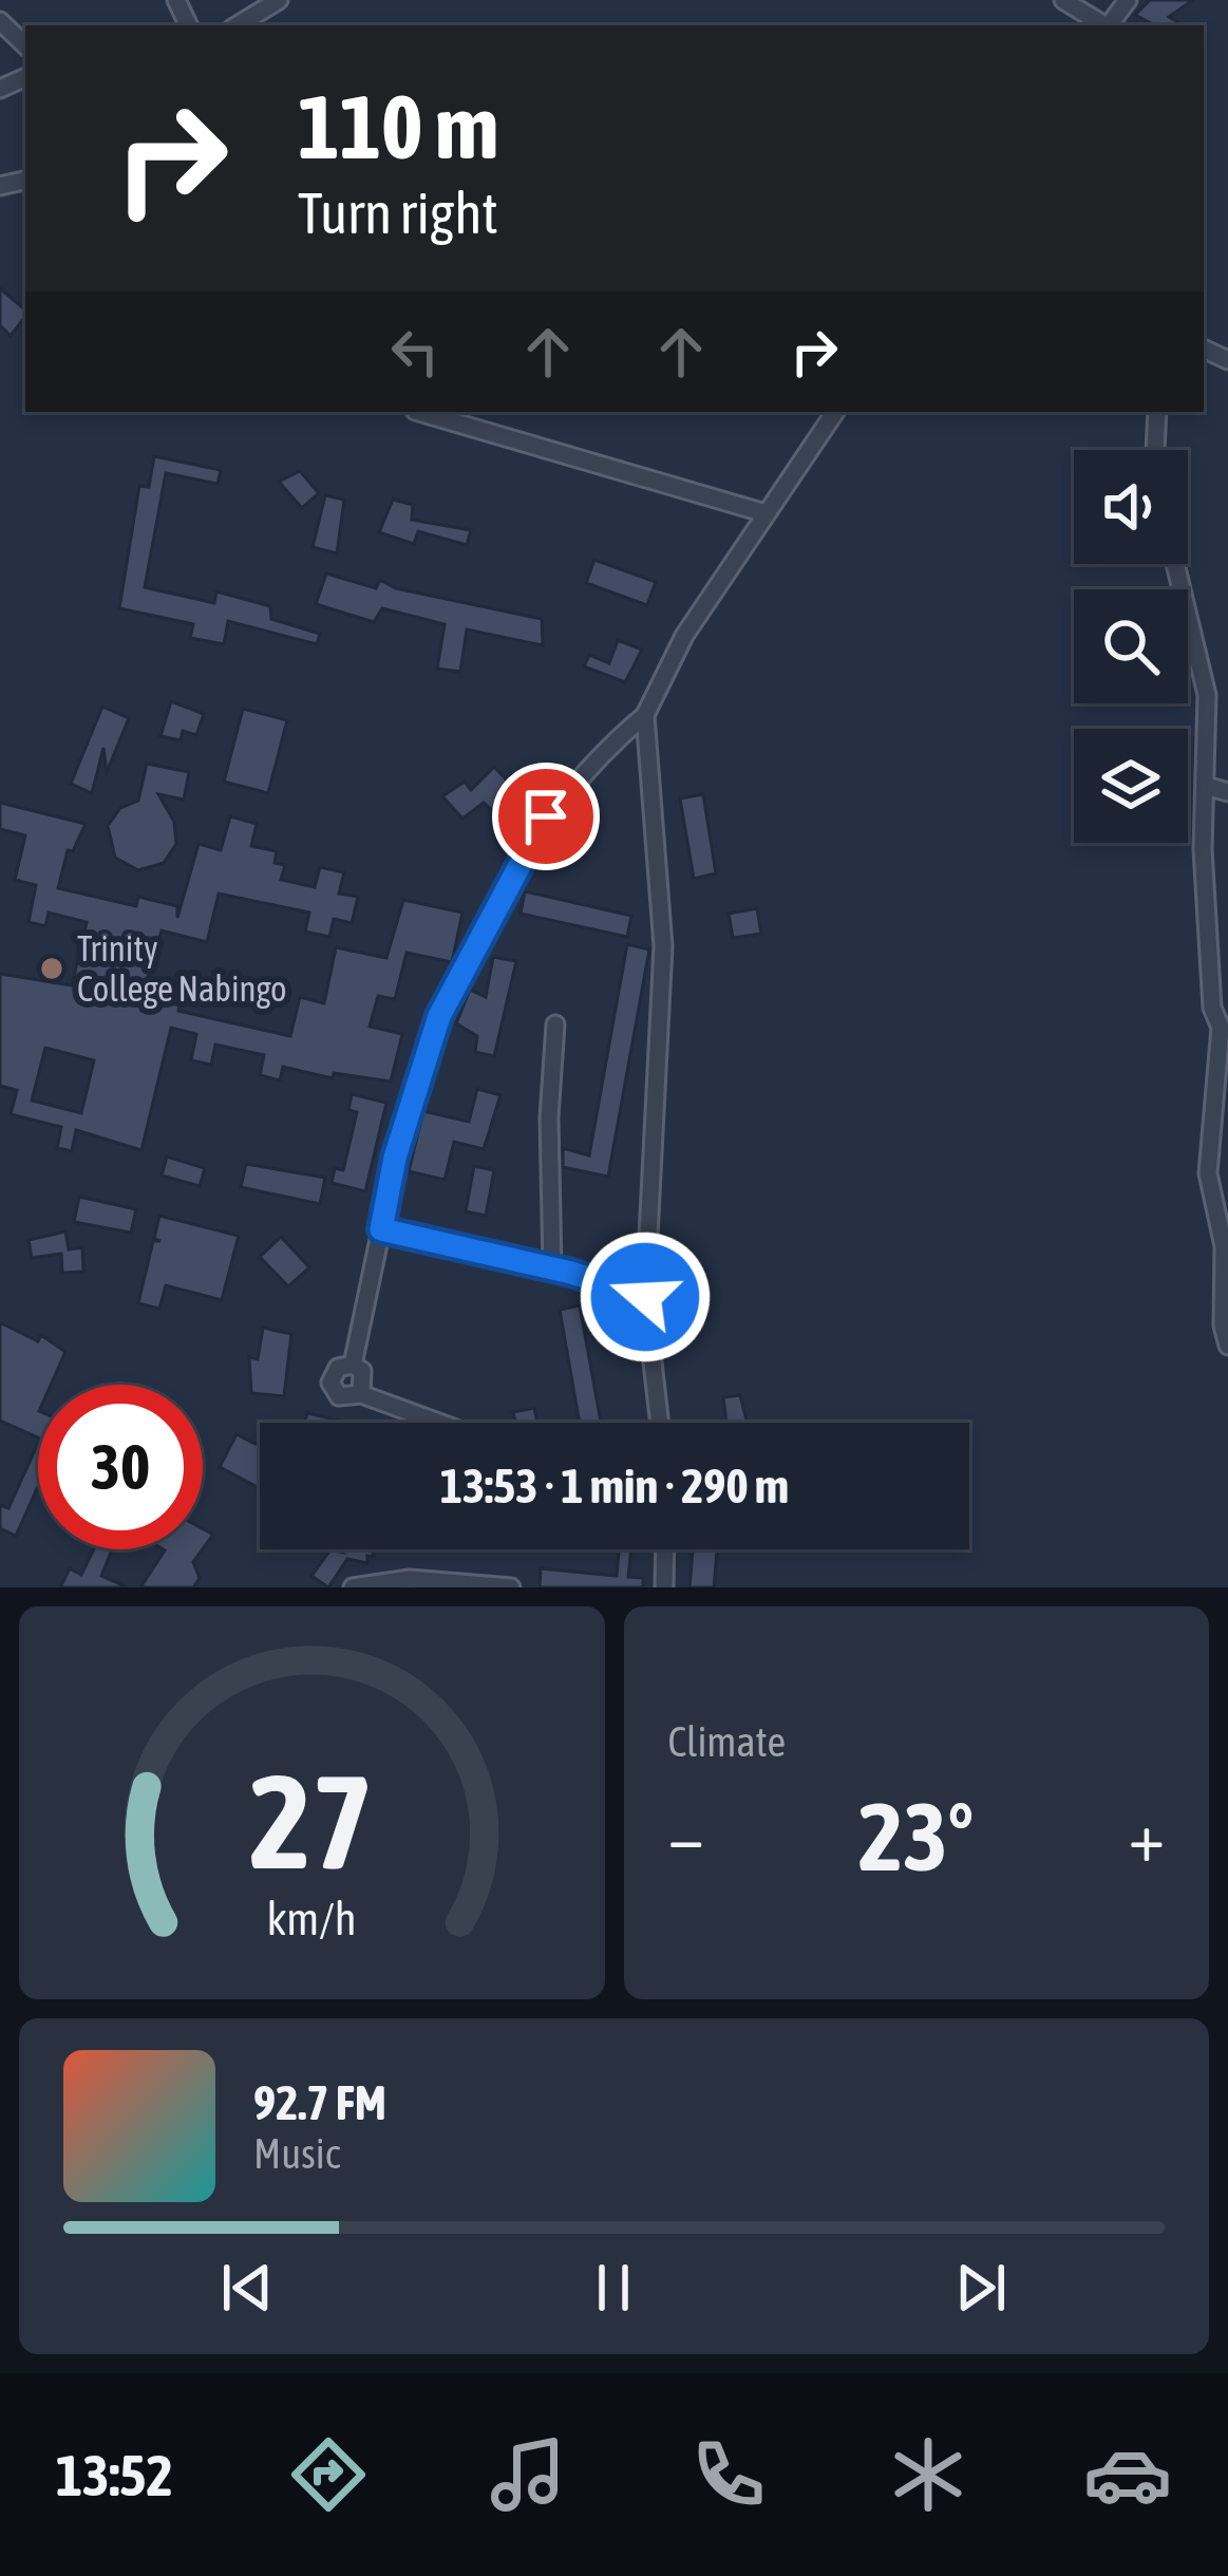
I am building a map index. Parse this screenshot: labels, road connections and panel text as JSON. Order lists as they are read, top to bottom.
{
  "places": ["Trinity College Nabingo"],
  "page": {
    "turn": ["110 m", "Turn right"],
    "limit": "30",
    "trip": "13:53 · 1 min · 290 m",
    "tile": "Climate",
    "heat": ["−", "23°", "+"],
    "song": ["92.7 FM", "Music"],
    "tabs": "13:52",
    "gauge": ["27", "km/h"]
  }
}
